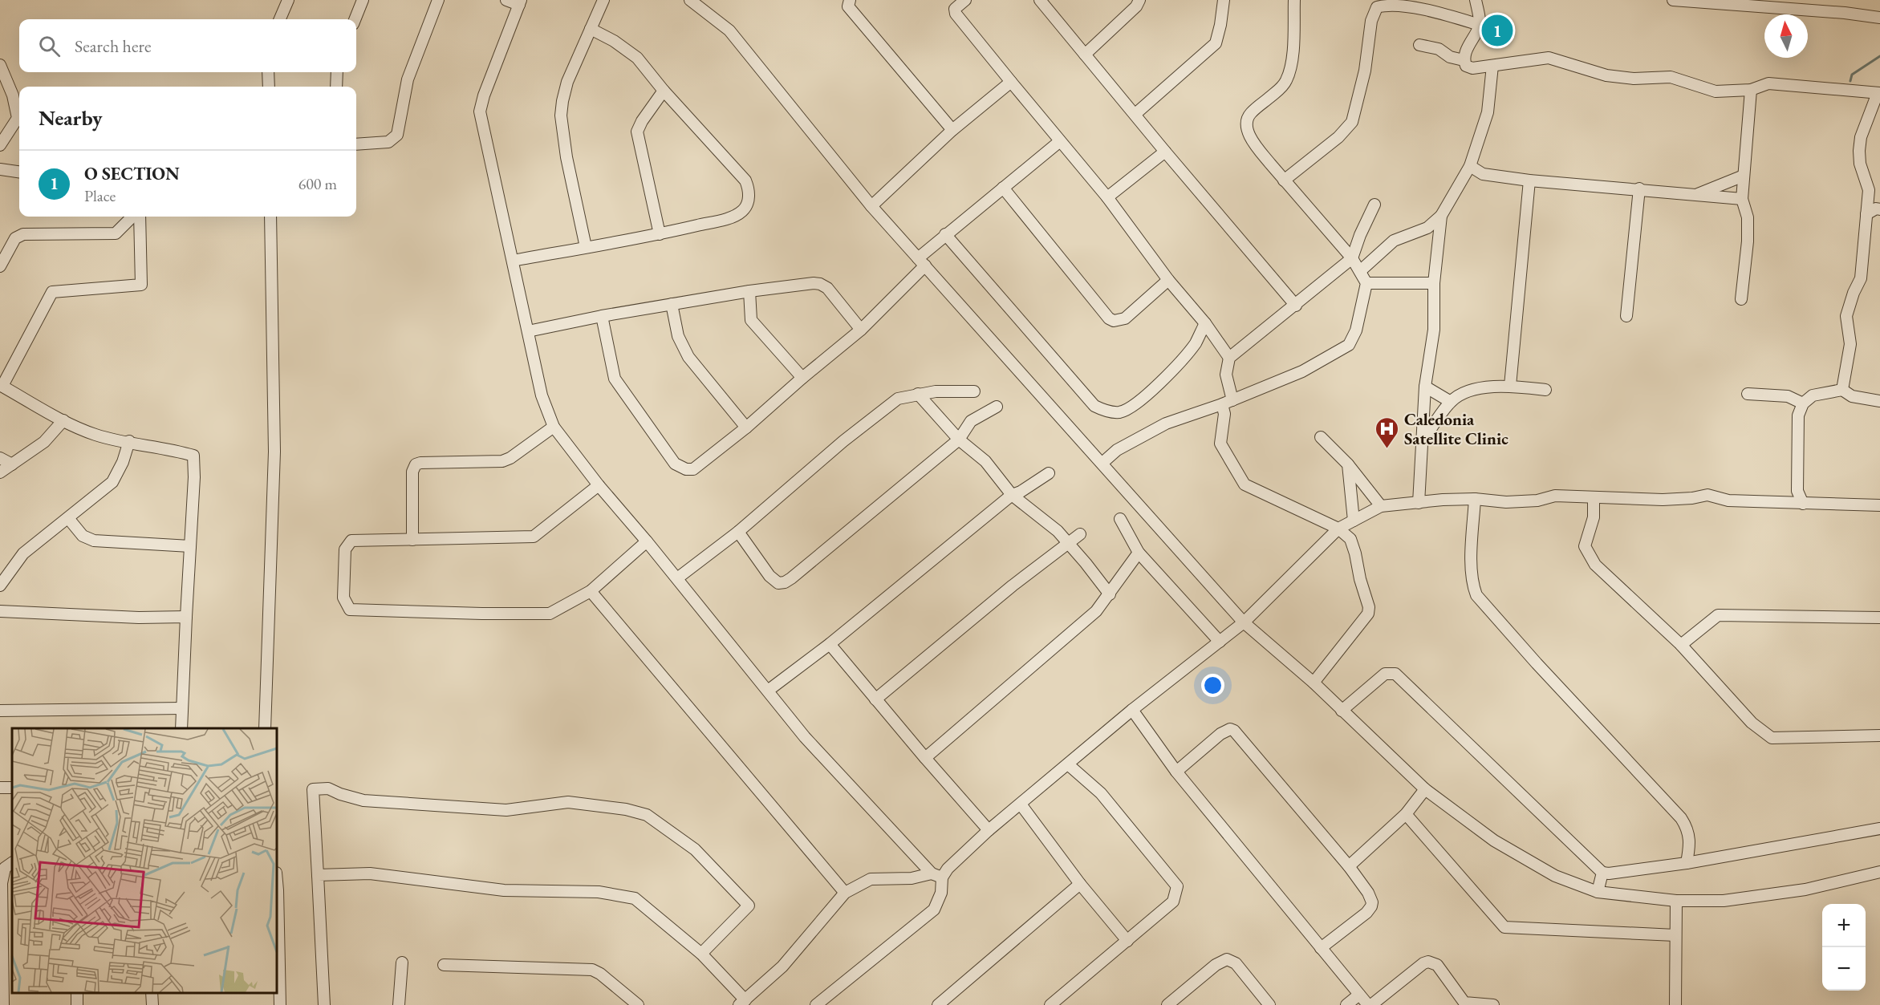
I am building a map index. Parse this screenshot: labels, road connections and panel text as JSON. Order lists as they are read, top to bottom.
{
  "places": {
    "hospital": ["Caledonia Satellite Clinic"]
  },
  "north": "top",
  "page": {
    "pins": "1",
    "search": "Search here",
    "heading": "Nearby",
    "list": [
      {
        "mark": "1",
        "name": "O SECTION",
        "note": "Place",
        "value": "600 m"
      }
    ],
    "map_buttons": ["+", "−"]
  }
}
